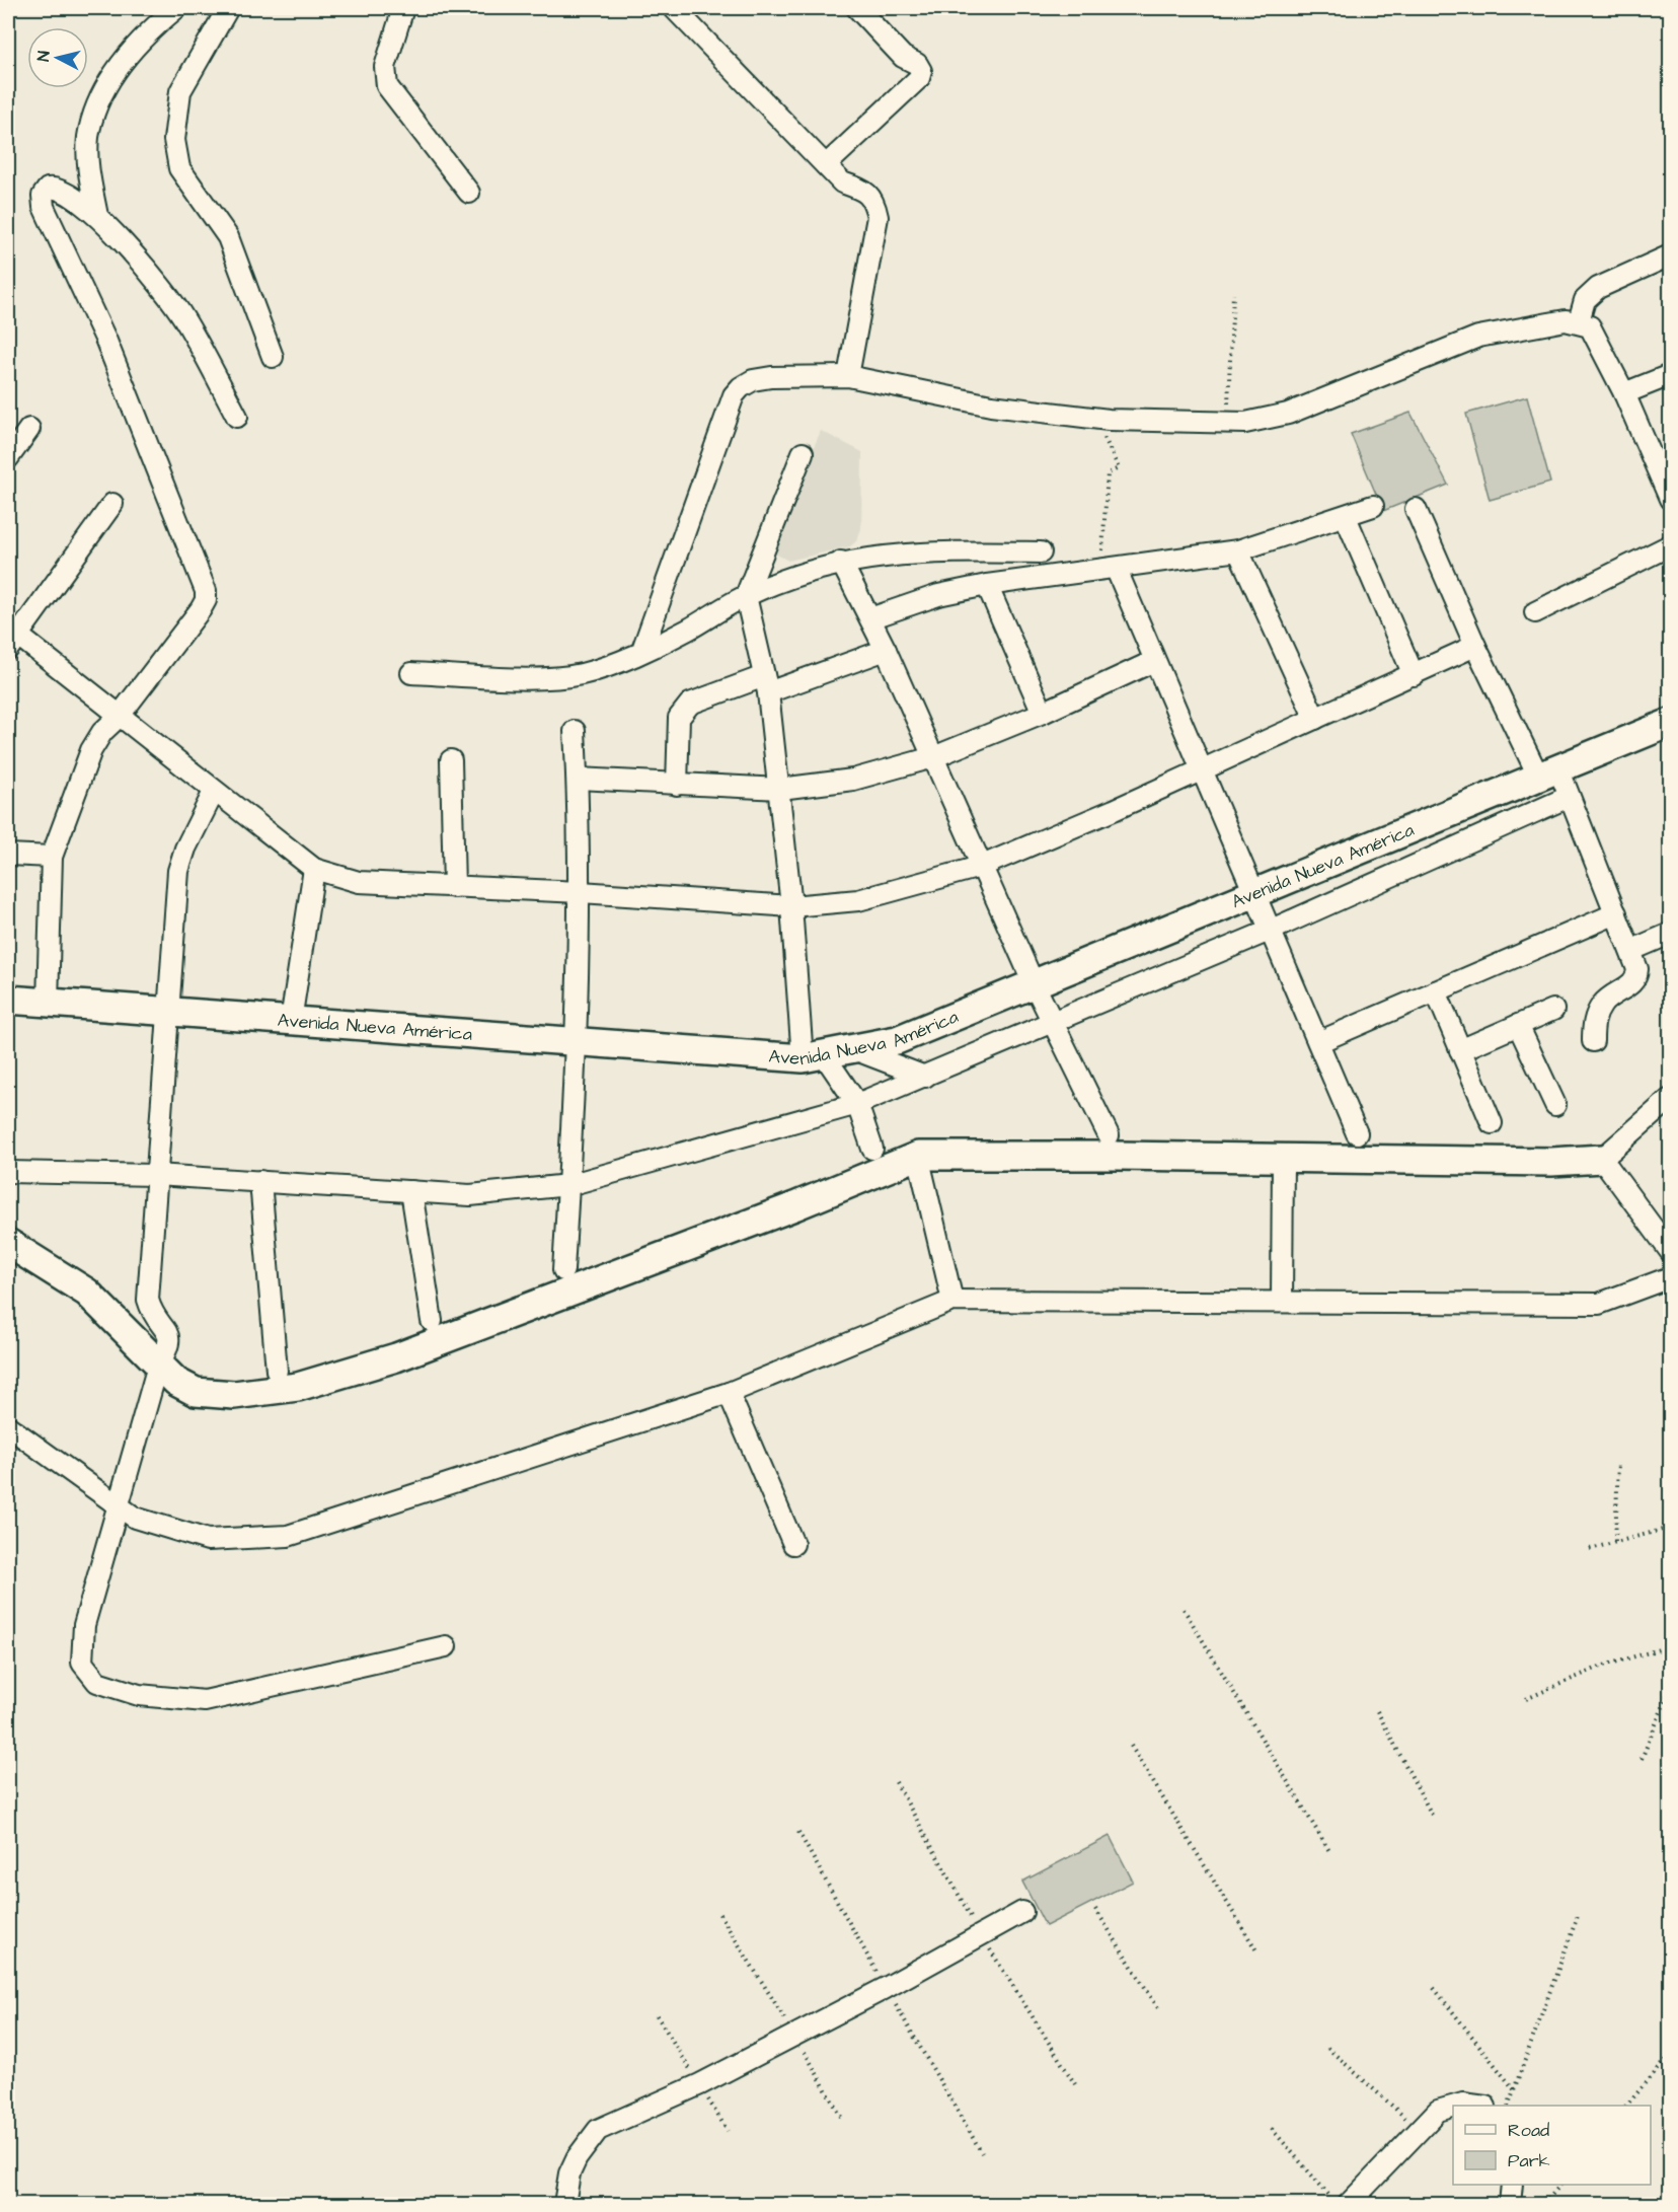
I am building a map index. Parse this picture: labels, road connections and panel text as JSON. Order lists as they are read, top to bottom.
{
  "streets": {
    "street": ["Avenida Nueva América"]
  },
  "legend": ["Road", "Park"],
  "north": "left"
}
